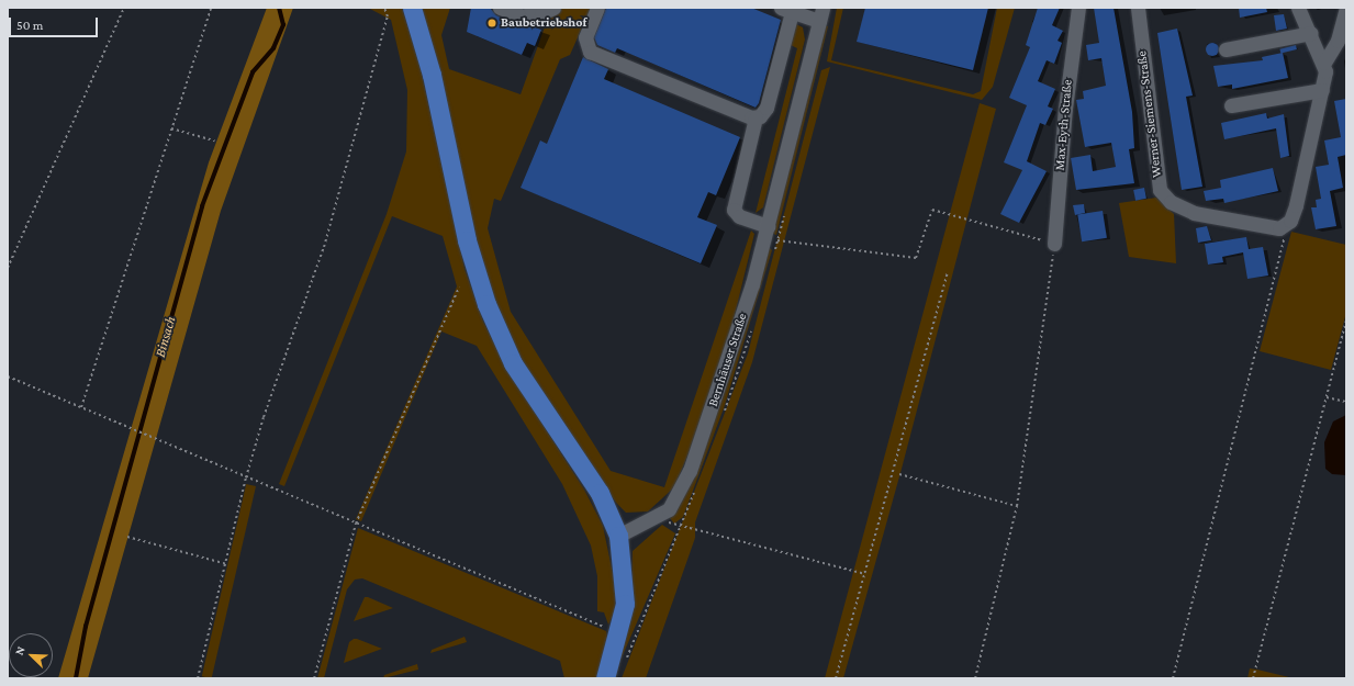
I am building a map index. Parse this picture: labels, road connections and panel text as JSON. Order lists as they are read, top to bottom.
{
  "streets": {
    "street": ["Werner-Siemens-Straße", "Max-Eyth-Straße", "Bernhäuser Straße"]
  },
  "water": ["Binsach"],
  "places": ["Baubetriebshof"],
  "scale_bar": "50 m",
  "north": "top left"
}
